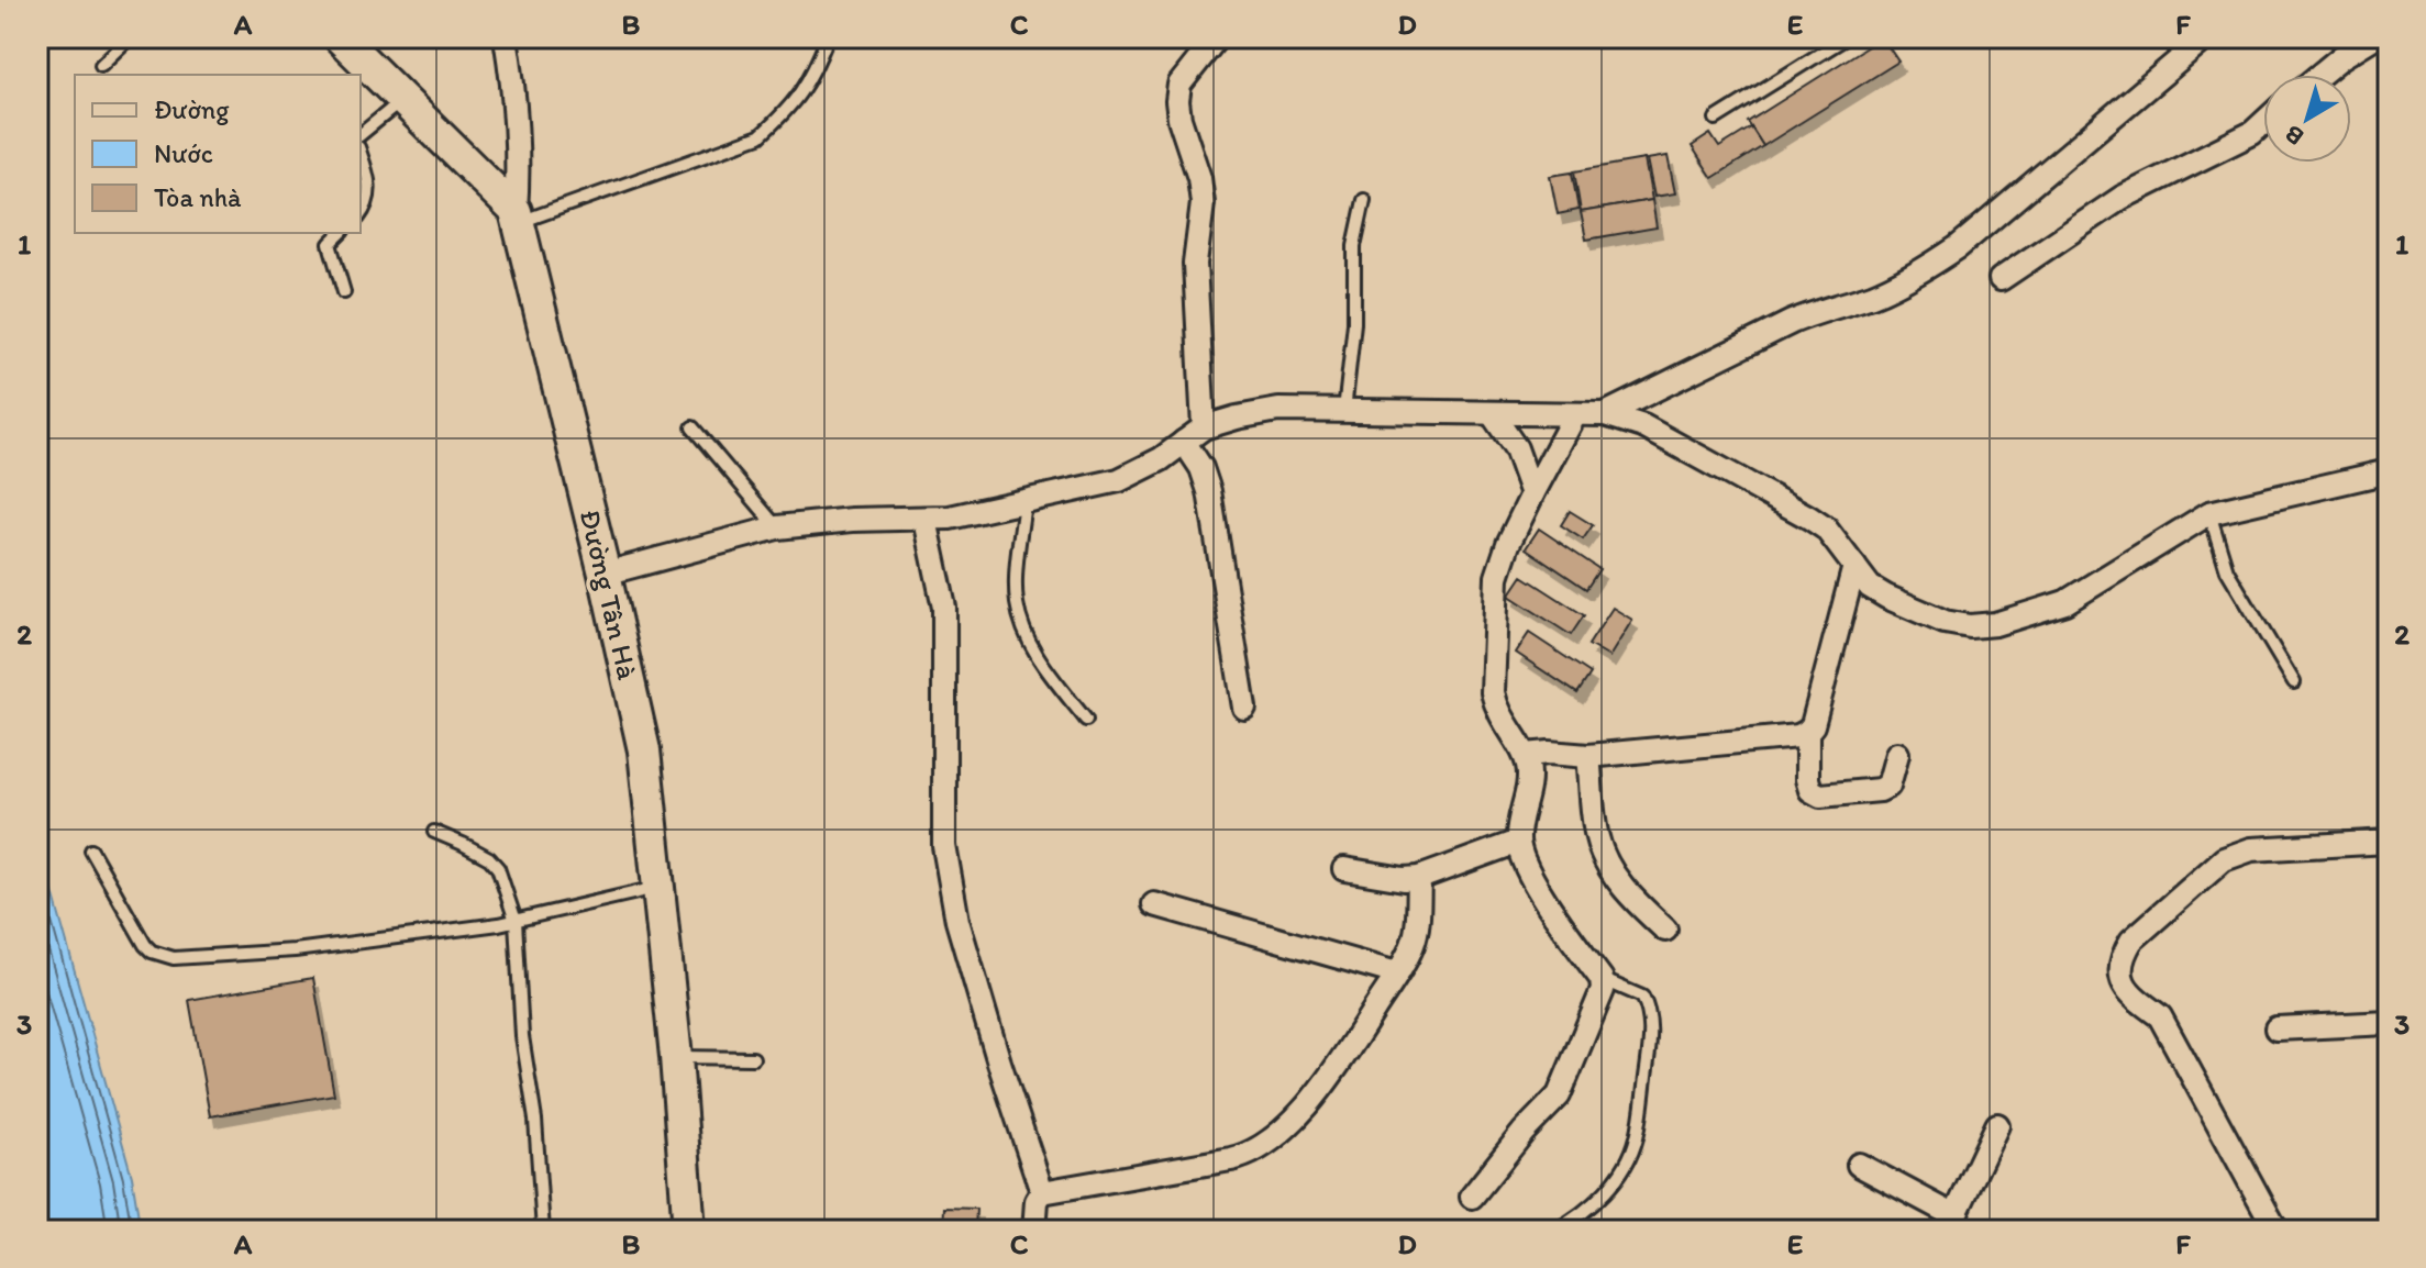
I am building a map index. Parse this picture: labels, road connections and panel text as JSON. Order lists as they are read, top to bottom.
{
  "streets": {
    "main road": ["Đường Tân Hà"]
  },
  "legend": ["Đường", "Nước", "Tòa nhà"],
  "north": "bottom left",
  "grid": {
    "columns": [
      "A",
      "B",
      "C",
      "D",
      "E",
      "F"
    ],
    "rows": ["1", "2", "3"]
  }
}
